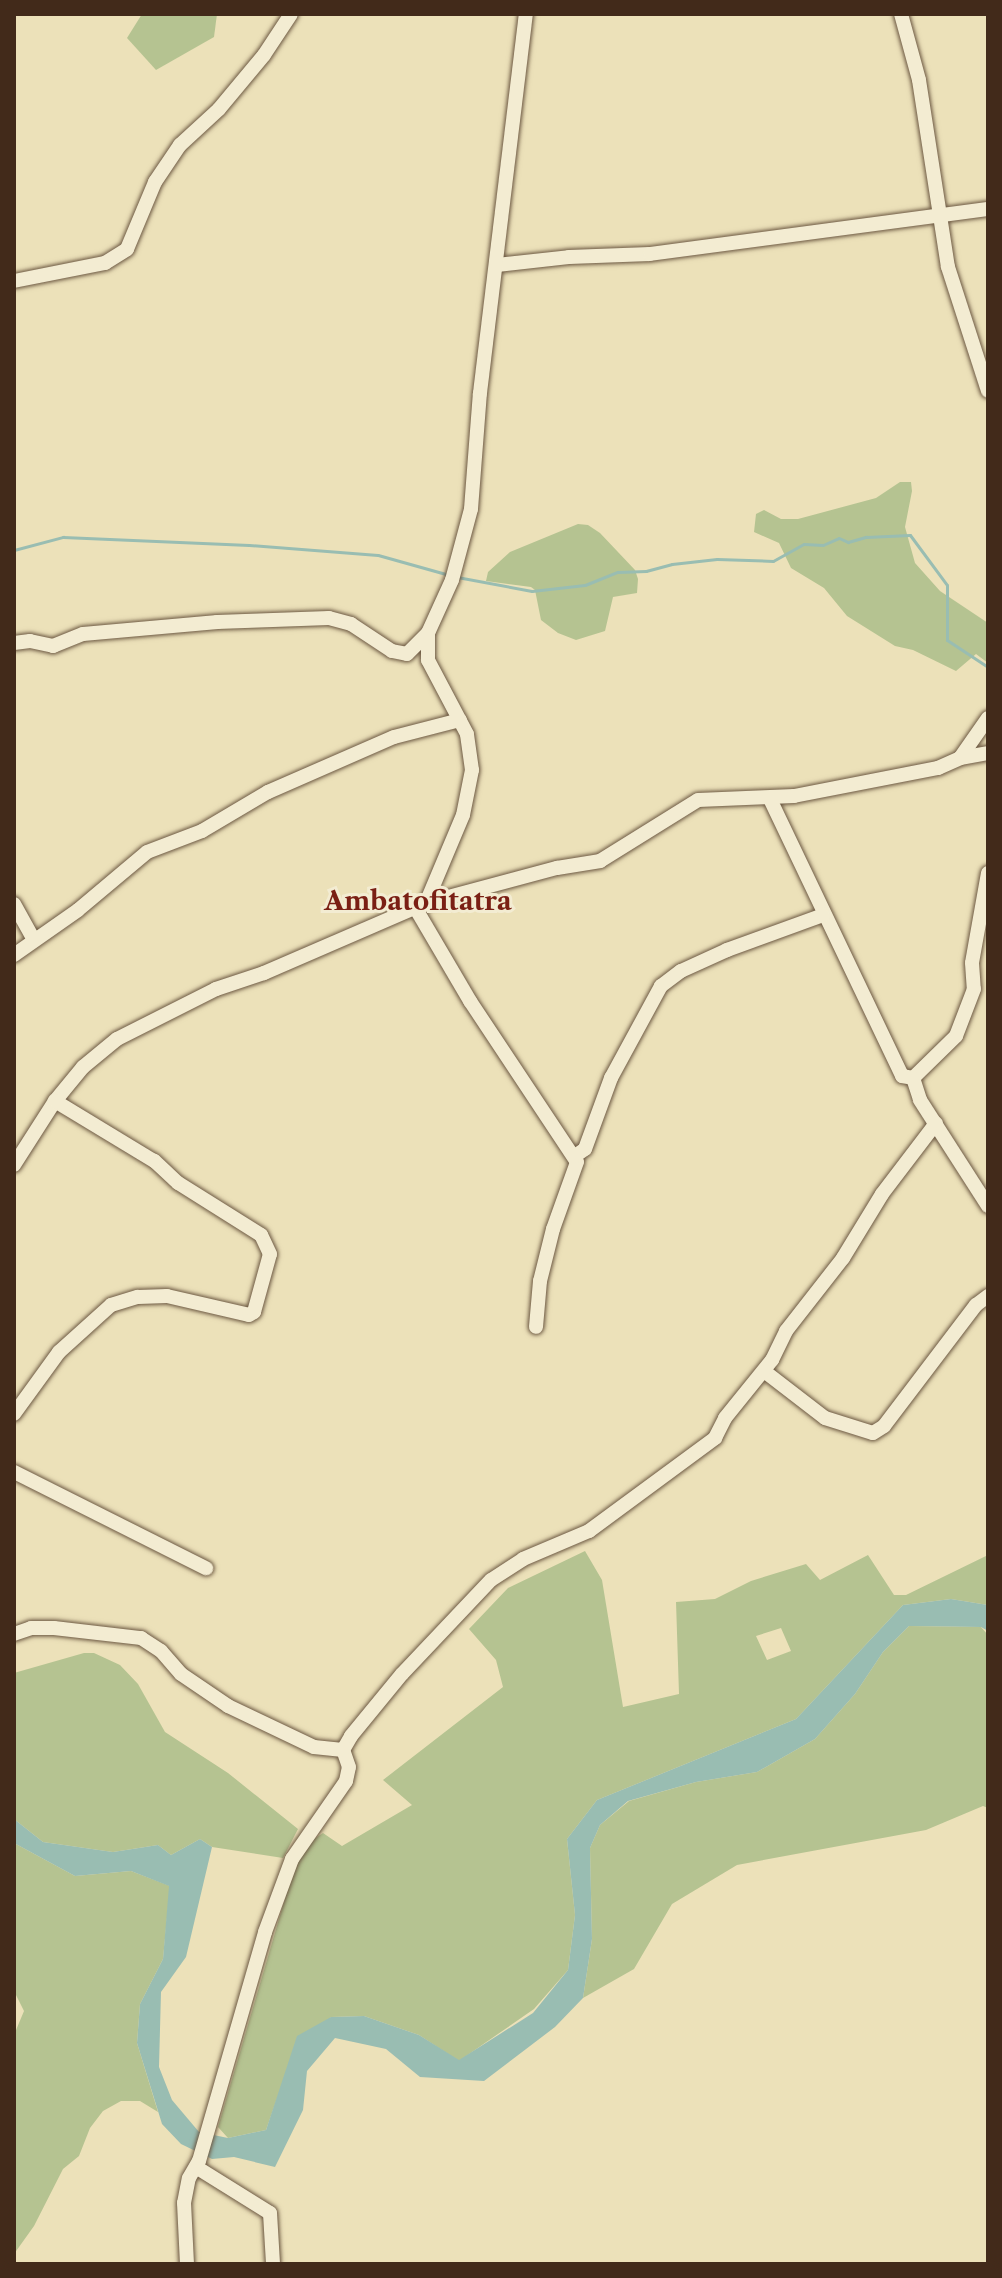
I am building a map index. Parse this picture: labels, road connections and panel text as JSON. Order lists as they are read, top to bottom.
{
  "districts": ["Ambatofitatra"]
}
